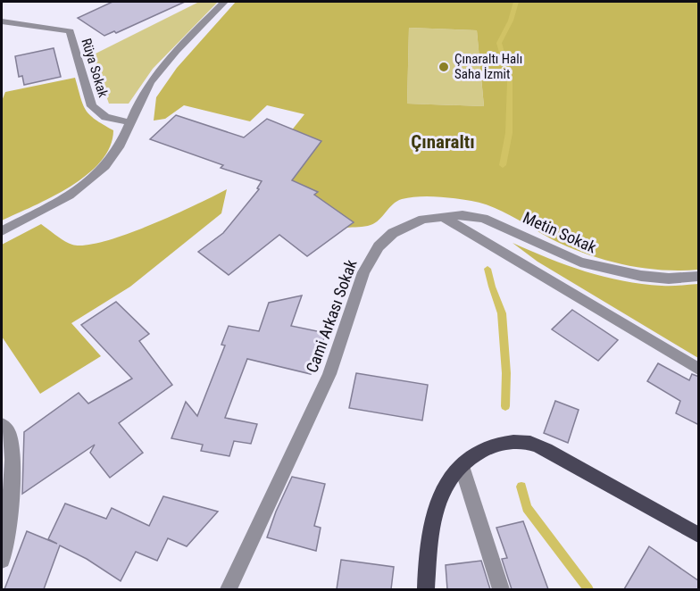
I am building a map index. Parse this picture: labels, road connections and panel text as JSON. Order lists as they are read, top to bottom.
{
  "streets": {
    "street": ["Rüya Sokak", "Metin Sokak", "Cami Arkası Sokak"]
  },
  "crossings": [
    ["Metin Sokak", "Cami Arkası Sokak"]
  ],
  "districts": ["Çınaraltı"],
  "places": ["Çınaraltı Halı Saha İzmit"]
}
